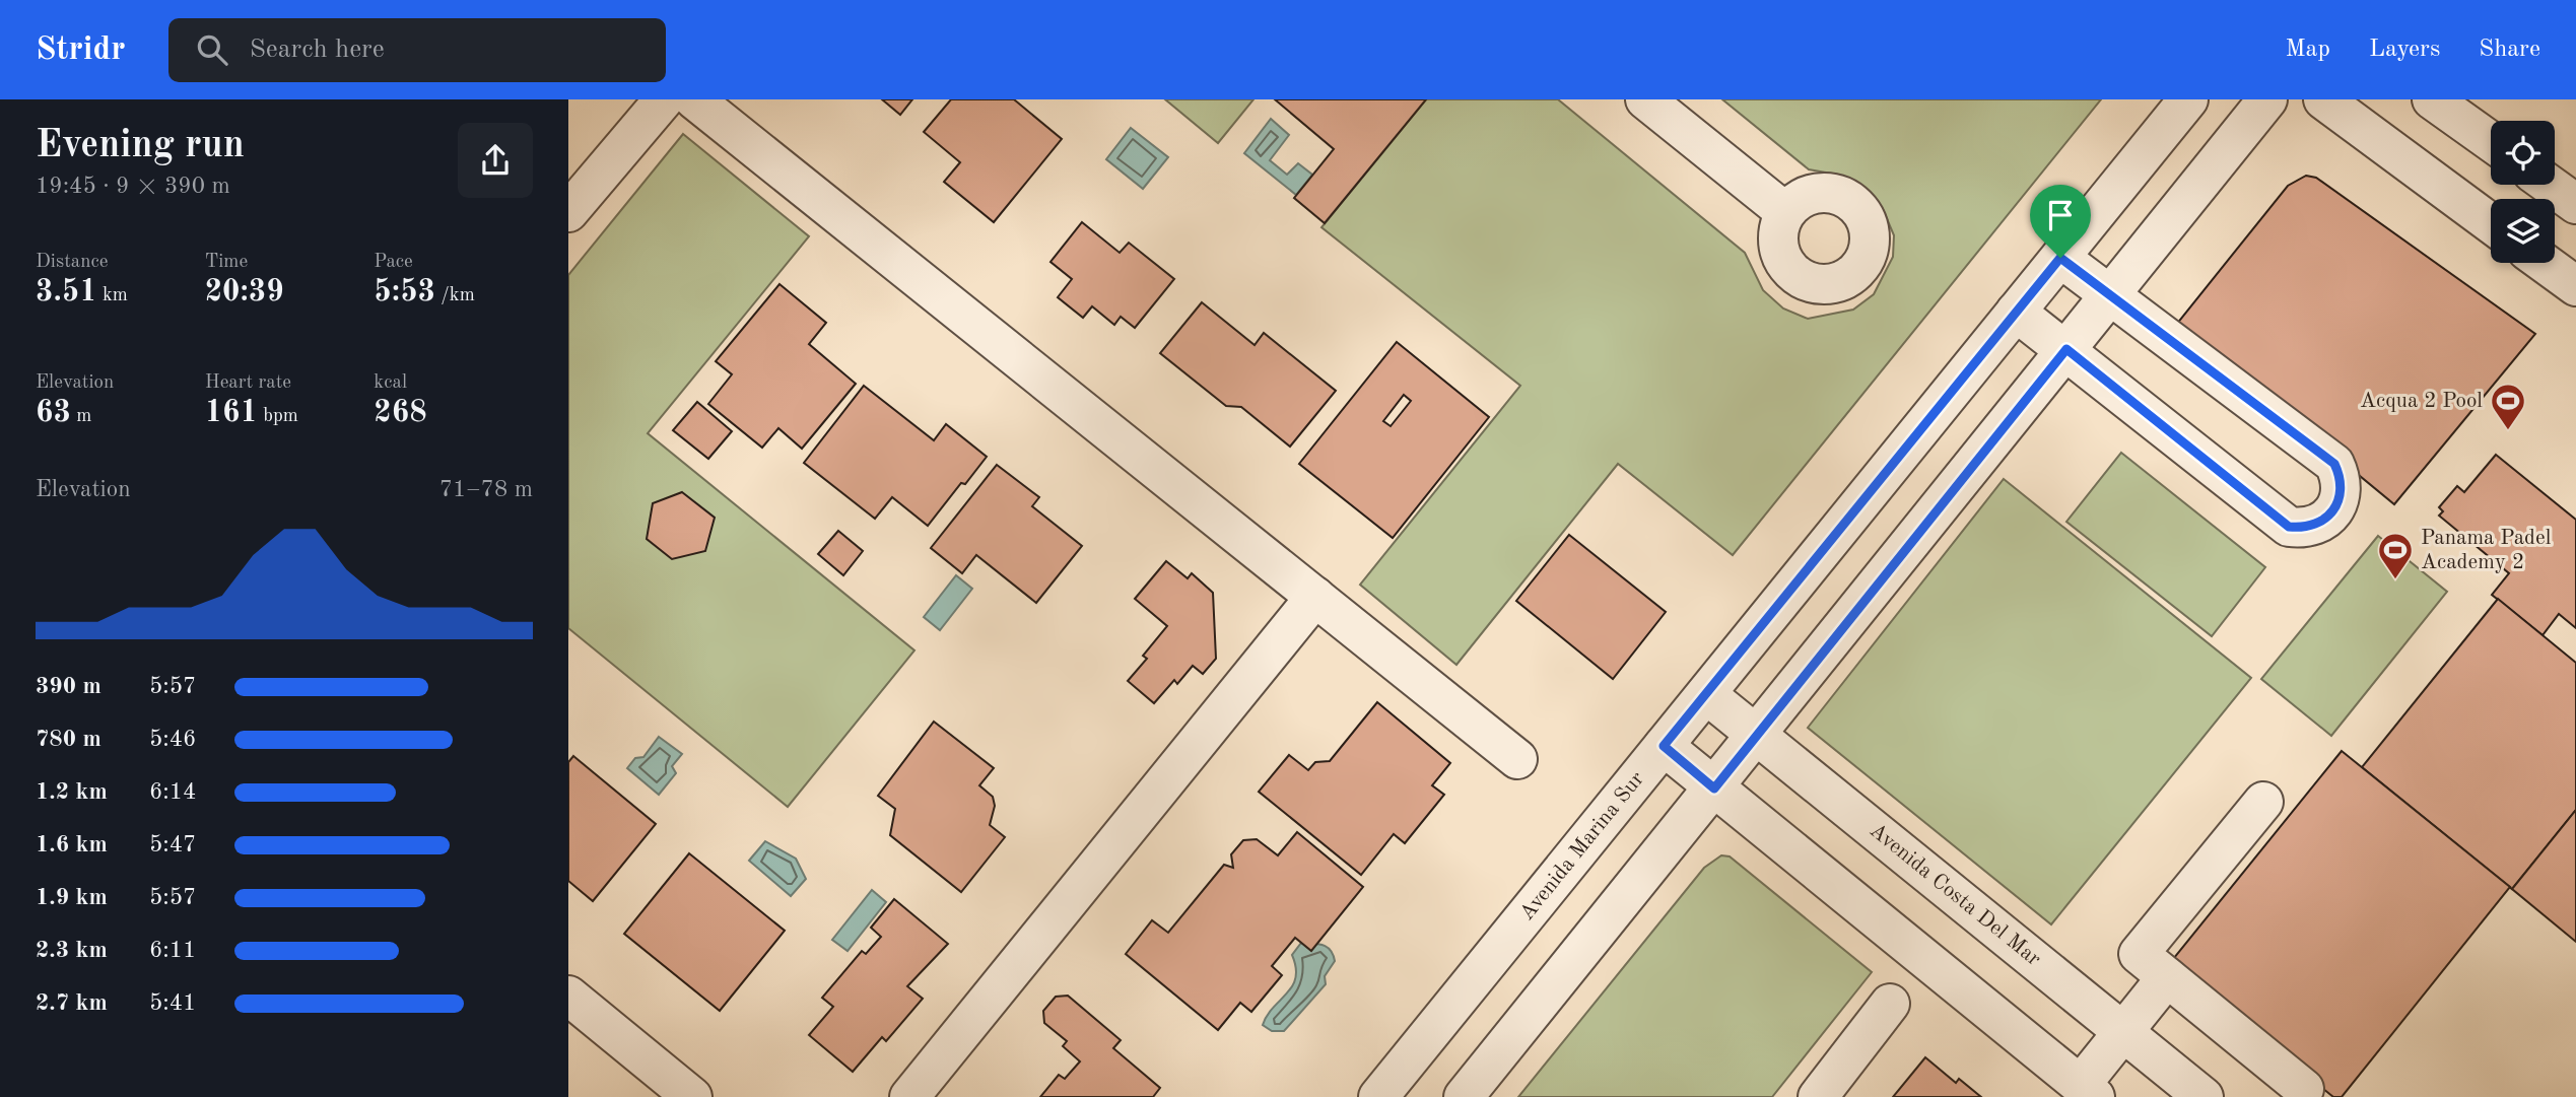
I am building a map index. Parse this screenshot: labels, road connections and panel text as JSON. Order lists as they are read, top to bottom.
{
  "streets": {
    "street": ["Avenida Marina Sur", "Avenida Costa Del Mar"]
  },
  "crossings": [
    ["Avenida Marina Sur", "Avenida Costa Del Mar"]
  ],
  "places": {
    "sports": ["Acqua 2 Pool", "Panama Padel Academy 2"]
  },
  "page": {
    "header": "Stridr",
    "search": "Search here",
    "nav": ["Map", "Layers", "Share"],
    "heading": ["Evening run", "19:45 · 9 × 390 m"],
    "stats": [
      ["Distance", "3.51 km"],
      ["Time", "20:39"],
      ["Pace", "5:53 /km"],
      ["Elevation", "63 m"],
      ["Heart rate", "161 bpm"],
      ["kcal", "268"]
    ],
    "chart": ["Elevation", "71–78 m"],
    "list": [
      {
        "name": "390 m",
        "note": "5:57"
      },
      {
        "name": "780 m",
        "note": "5:46"
      },
      {
        "name": "1.2 km",
        "note": "6:14"
      },
      {
        "name": "1.6 km",
        "note": "5:47"
      },
      {
        "name": "1.9 km",
        "note": "5:57"
      },
      {
        "name": "2.3 km",
        "note": "6:11"
      },
      {
        "name": "2.7 km",
        "note": "5:41"
      }
    ]
  }
}
